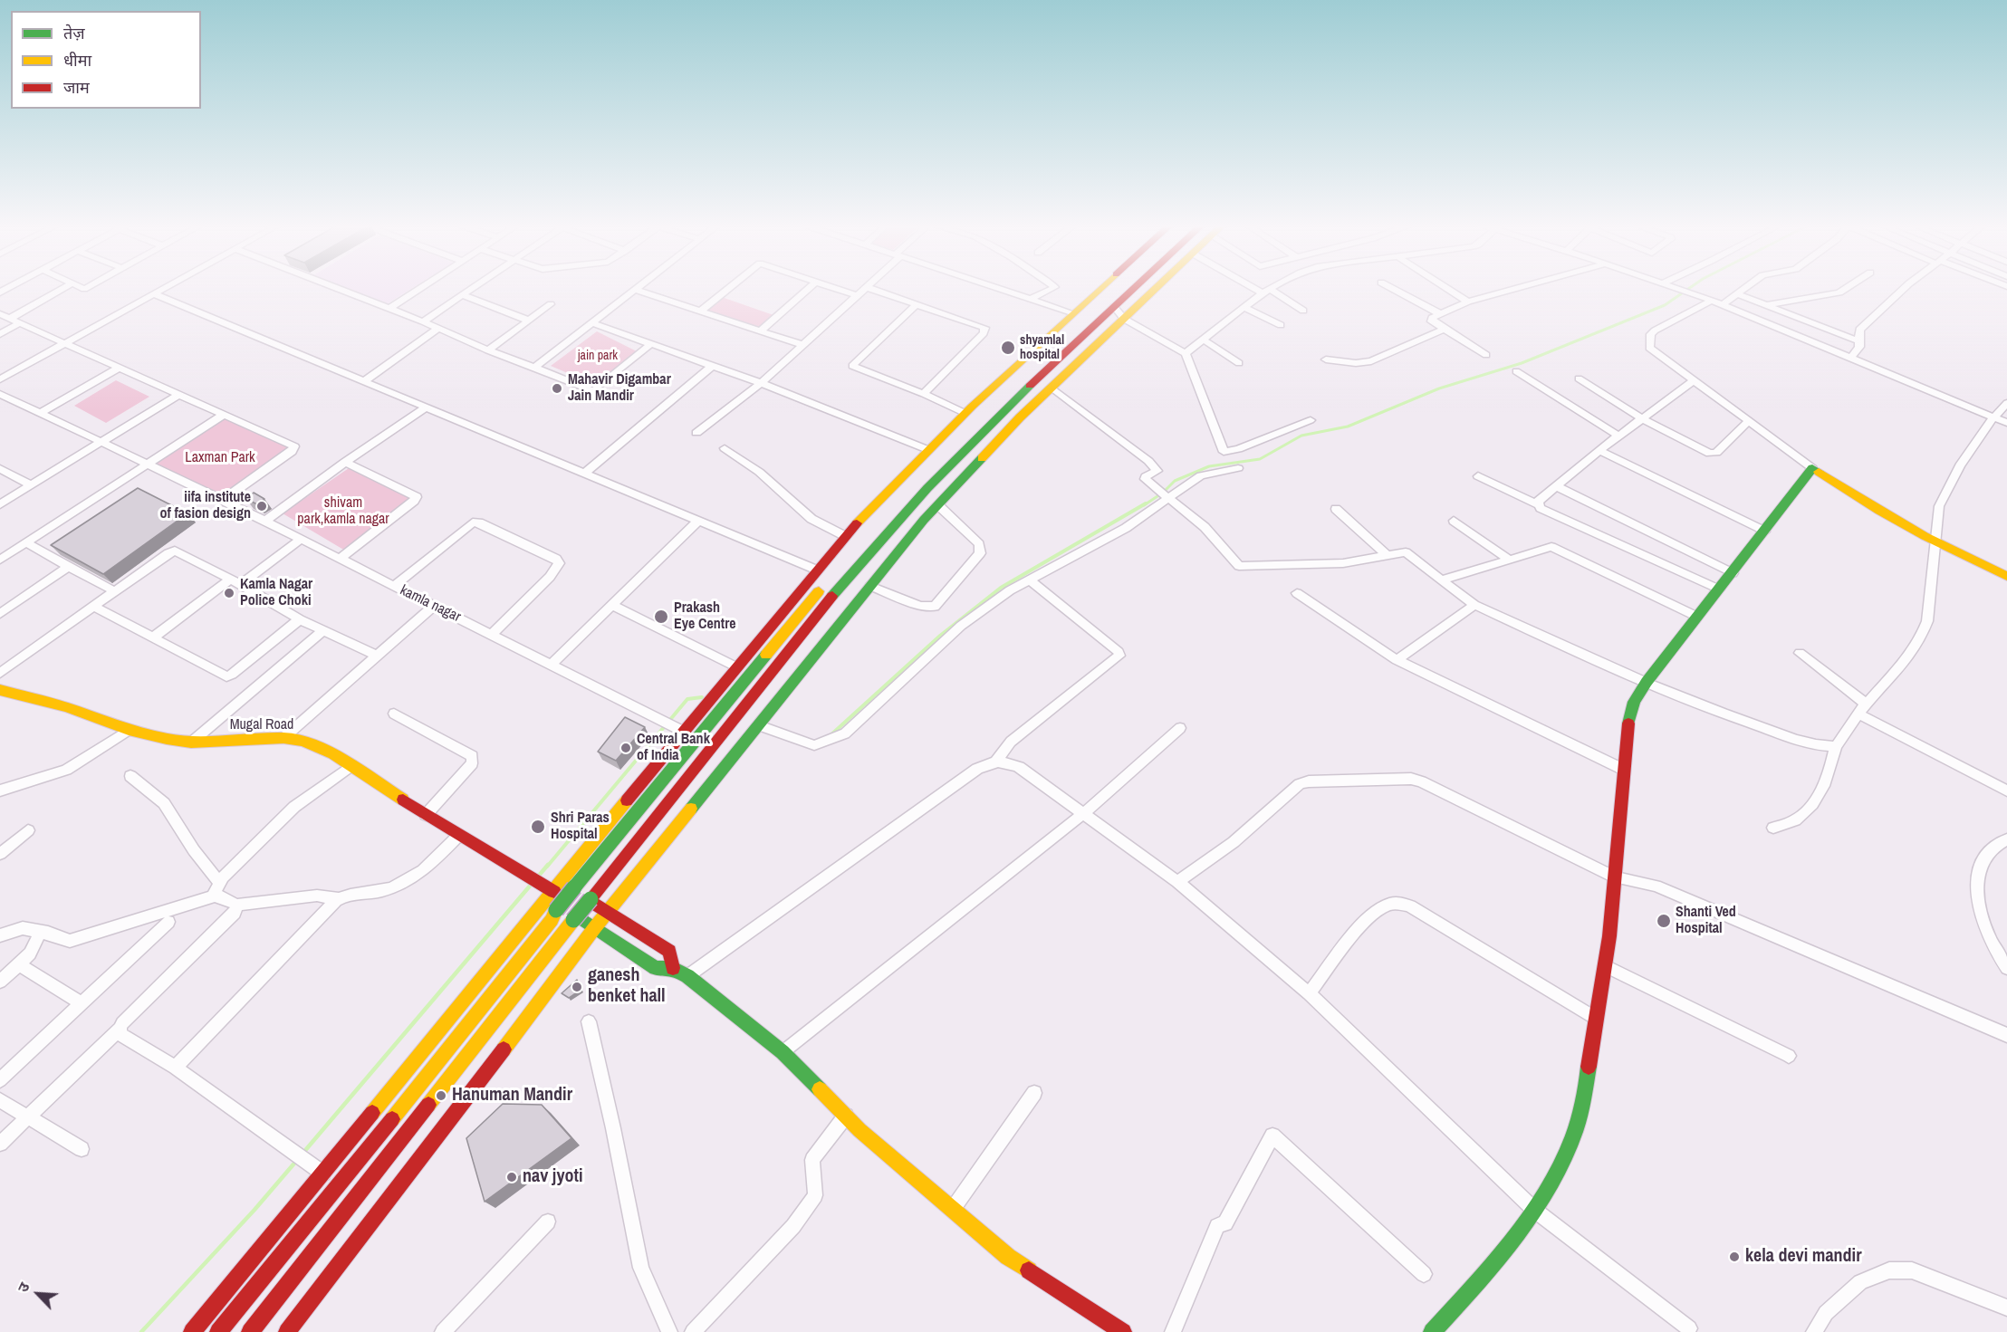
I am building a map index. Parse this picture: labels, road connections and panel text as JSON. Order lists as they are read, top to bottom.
{
  "streets": {
    "main road": ["Mugal Road"],
    "street": ["kamla nagar"]
  },
  "parks": ["jain park", "Laxman Park", "shivam park,kamla nagar"],
  "places": [
    "shyamlal hospital",
    "Mahavir Digambar Jain Mandir",
    "iifa institute of fasion design",
    "Kamla Nagar Police Choki",
    "Prakash Eye Centre",
    "Central Bank of India",
    "Shri Paras Hospital",
    "Shanti Ved Hospital",
    "ganesh benket hall",
    "Hanuman Mandir",
    "nav jyoti",
    "kela devi mandir"
  ],
  "legend": ["तेज़", "धीमा", "जाम"],
  "north": "top left"
}
